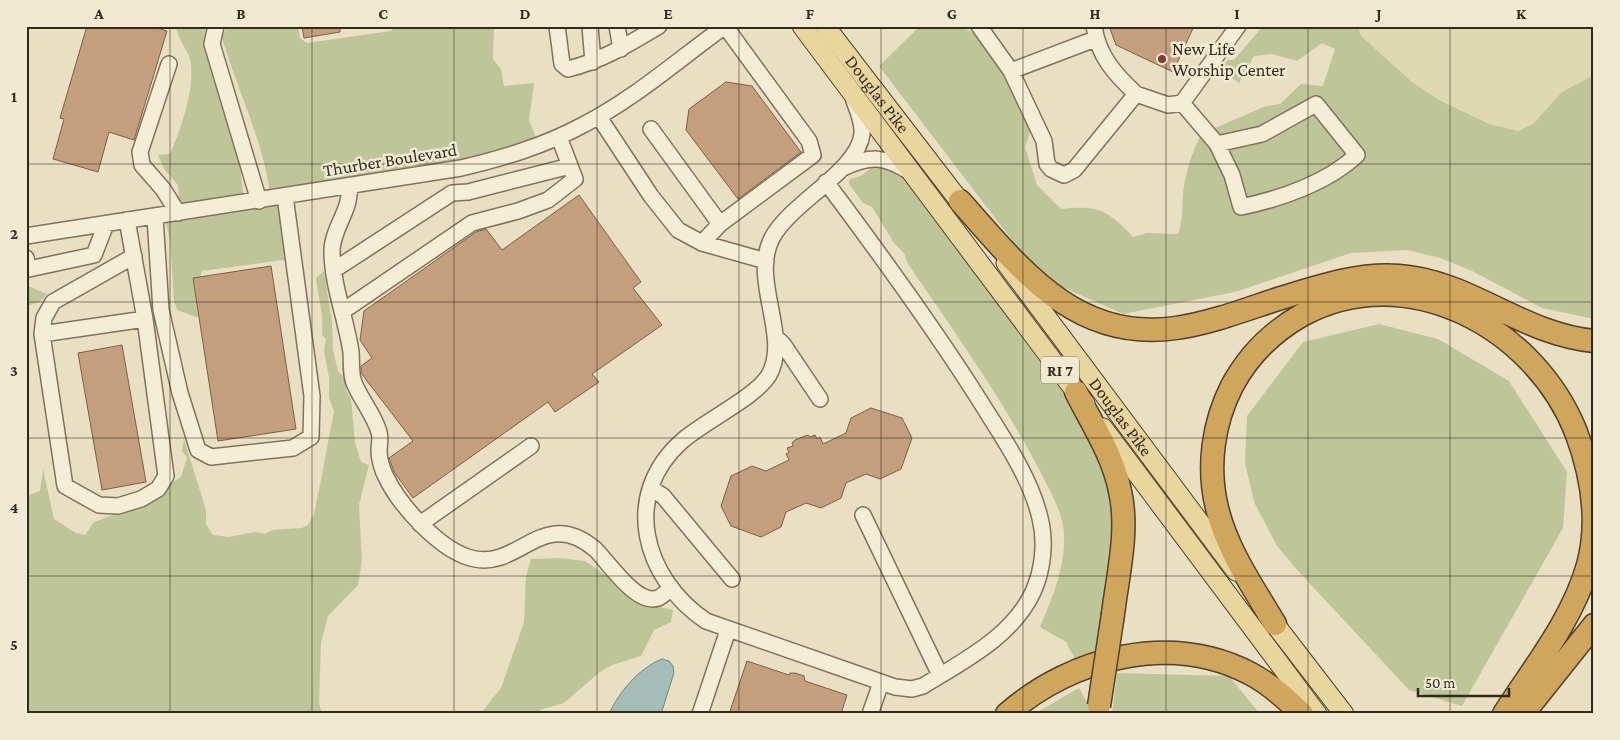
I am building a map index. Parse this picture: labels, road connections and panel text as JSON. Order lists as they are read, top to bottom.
{
  "streets": {
    "main road": ["Douglas Pike", "RI 7"],
    "street": ["Thurber Boulevard"]
  },
  "places": ["New Life Worship Center"],
  "scale_bar": "50 m",
  "grid": {
    "columns": [
      "A",
      "B",
      "C",
      "D",
      "E",
      "F",
      "G",
      "H",
      "I",
      "J",
      "K"
    ],
    "rows": [
      "1",
      "2",
      "3",
      "4",
      "5"
    ]
  }
}
